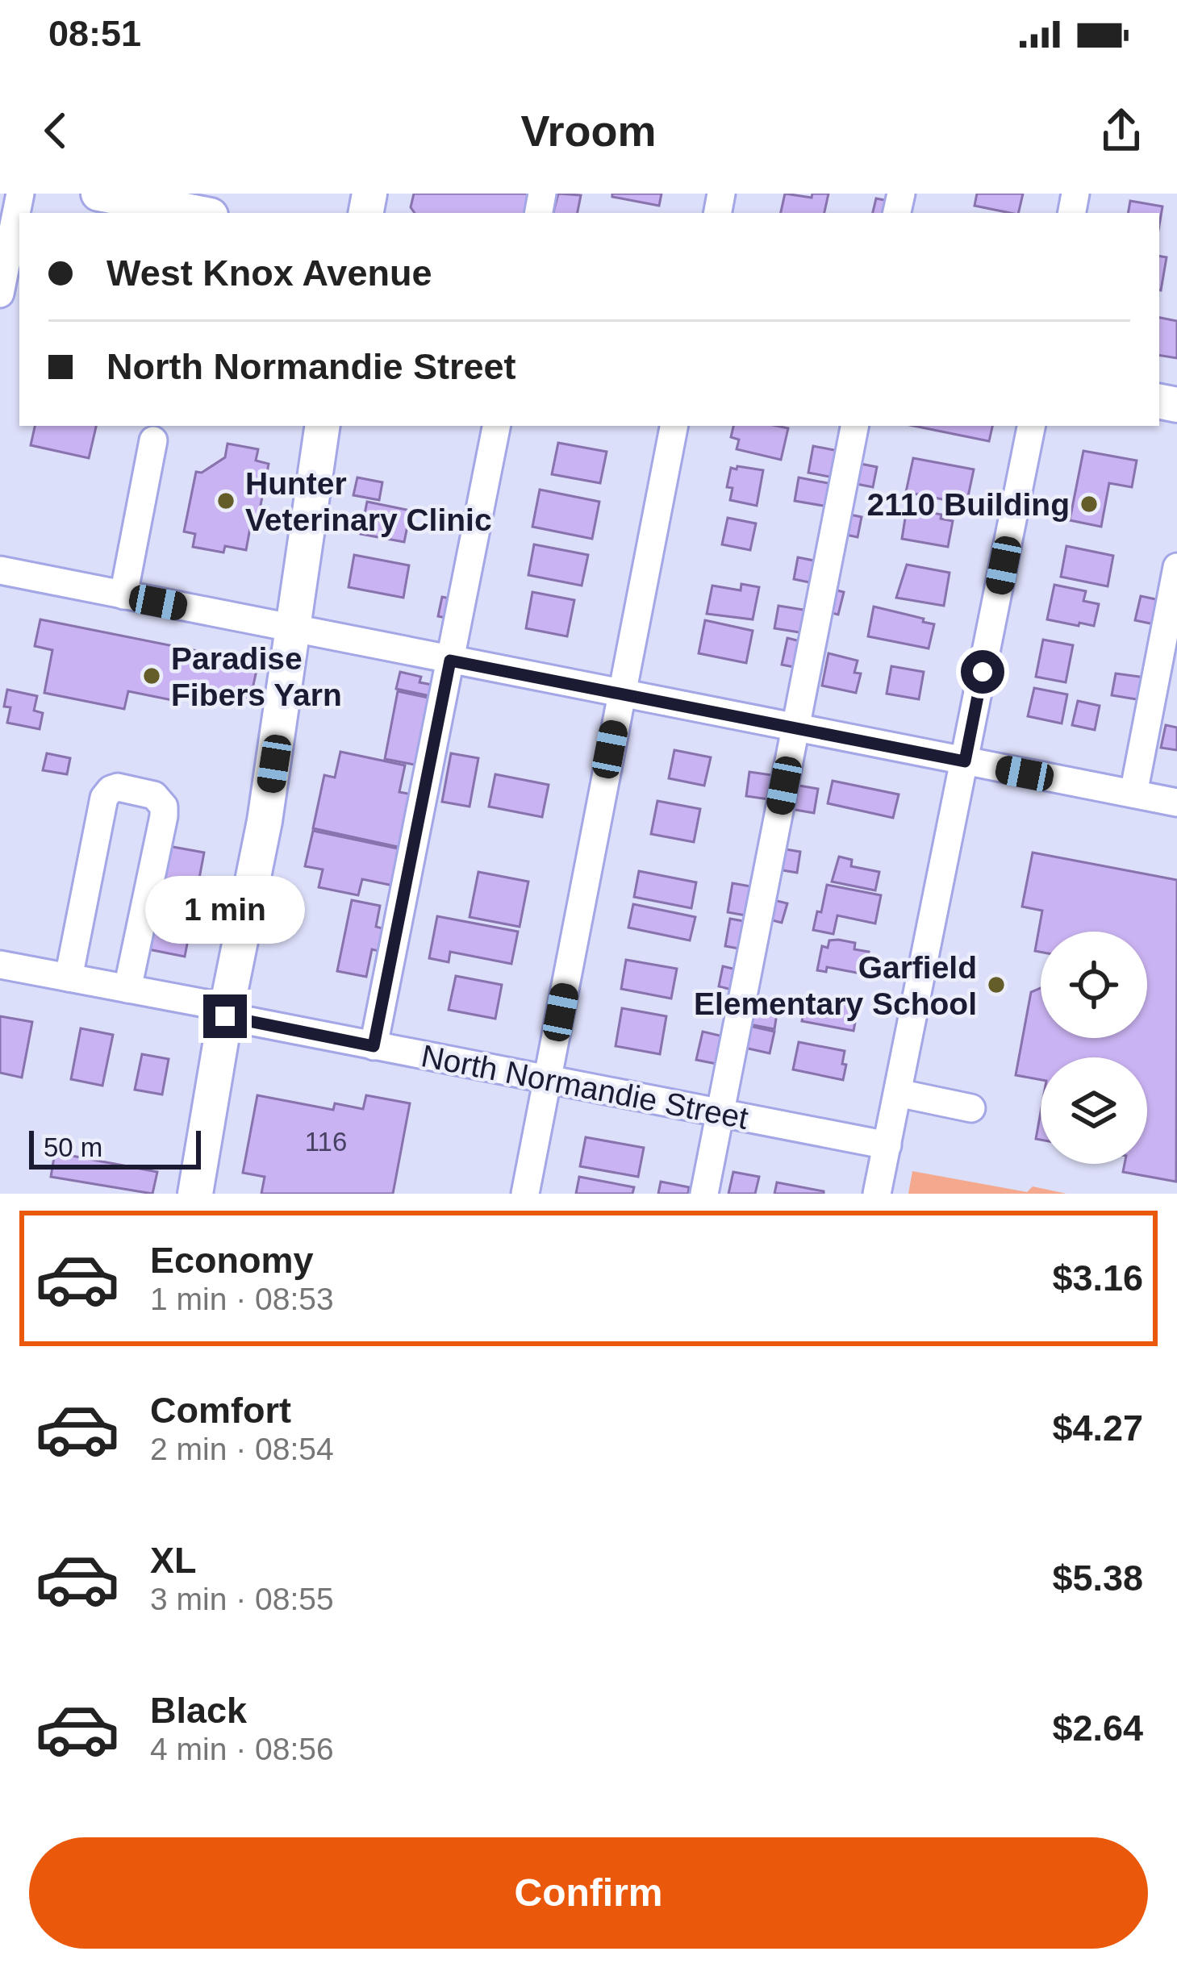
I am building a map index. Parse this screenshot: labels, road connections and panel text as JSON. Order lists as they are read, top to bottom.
{
  "streets": {
    "street": ["North Normandie Street"]
  },
  "places": [
    "Hunter Veterinary Clinic",
    "2110 Building",
    "Paradise Fibers Yarn",
    "Garfield Elementary School"
  ],
  "house_numbers": ["116"],
  "scale_bar": "50 m",
  "page": {
    "status": "08:51",
    "header": "Vroom",
    "banner": ["West Knox Avenue", "North Normandie Street"],
    "bubble": "1 min",
    "scale": "50 m",
    "list": [
      {
        "name": "Economy",
        "note": "1 min · 08:53",
        "value": "$3.16"
      },
      {
        "name": "Comfort",
        "note": "2 min · 08:54",
        "value": "$4.27"
      },
      {
        "name": "XL",
        "note": "3 min · 08:55",
        "value": "$5.38"
      },
      {
        "name": "Black",
        "note": "4 min · 08:56",
        "value": "$2.64"
      }
    ],
    "buttons": "Confirm"
  }
}
